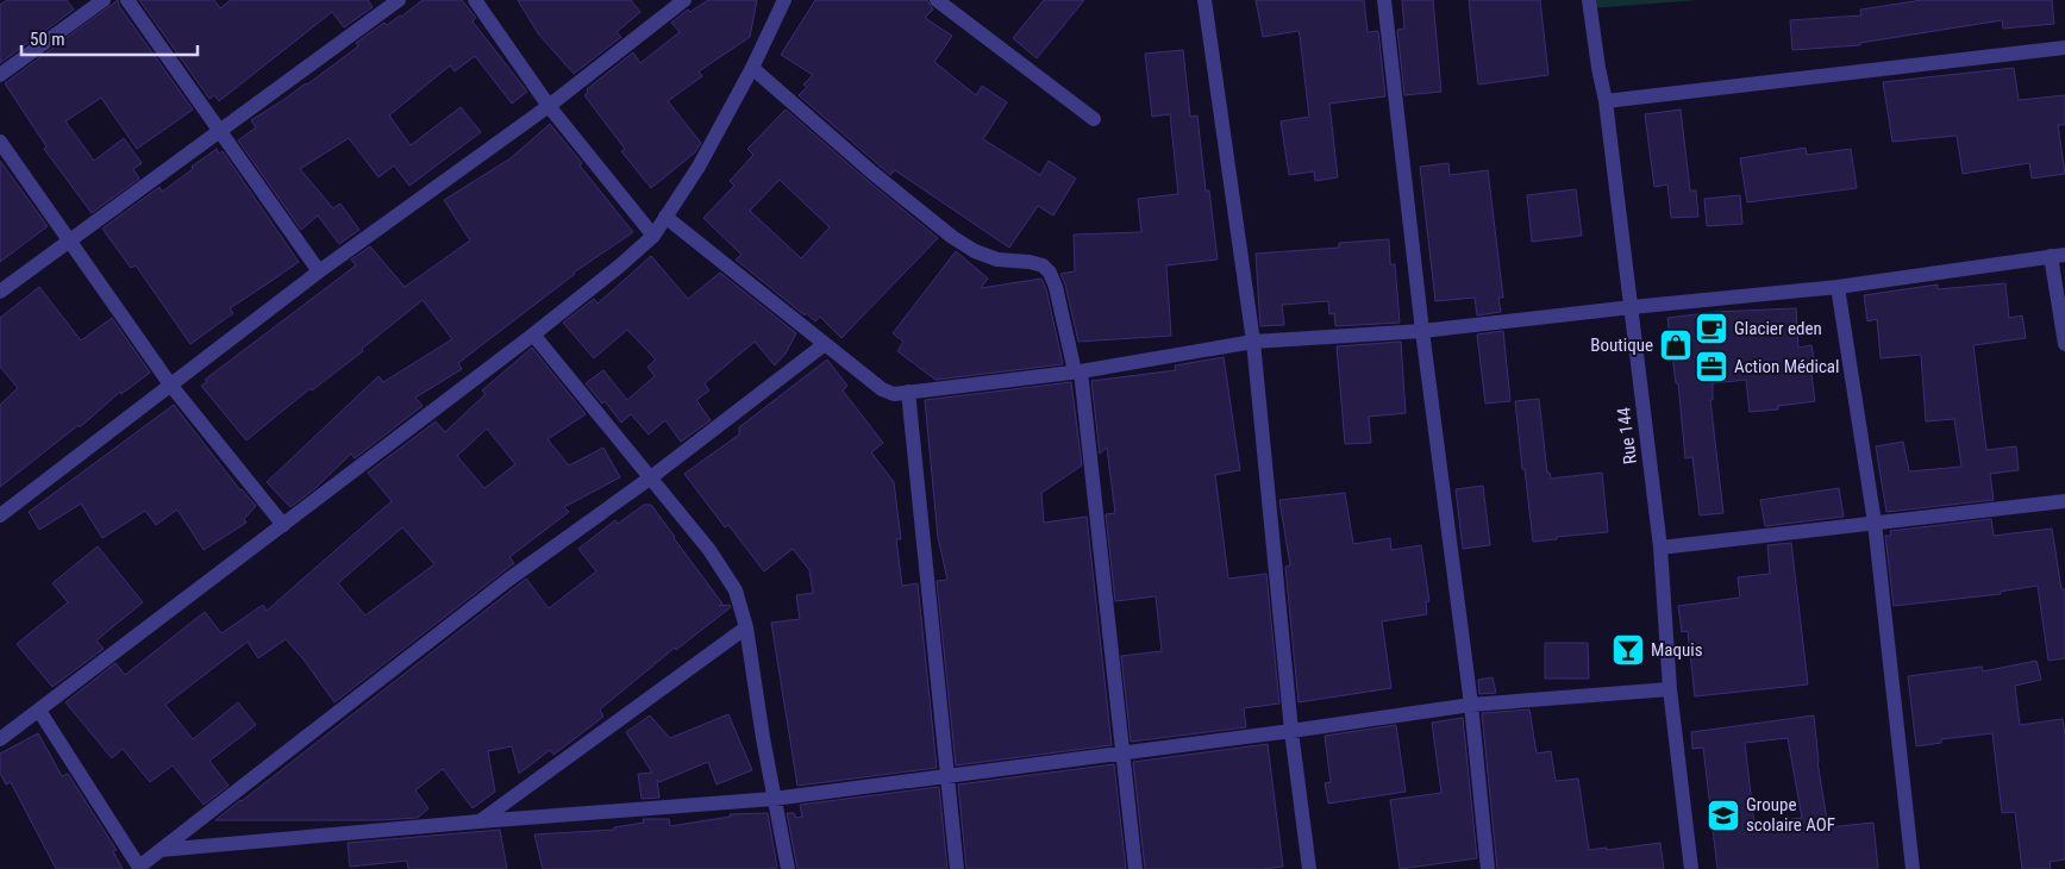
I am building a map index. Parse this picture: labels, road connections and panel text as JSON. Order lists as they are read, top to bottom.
{
  "streets": {
    "street": ["Rue 144"]
  },
  "places": {
    "cafe": ["Glacier eden"],
    "shop": ["Boutique"],
    "office": ["Action Médical"],
    "bar": ["Maquis"],
    "school or university": ["Groupe scolaire AOF"]
  },
  "scale_bar": "50 m"
}
